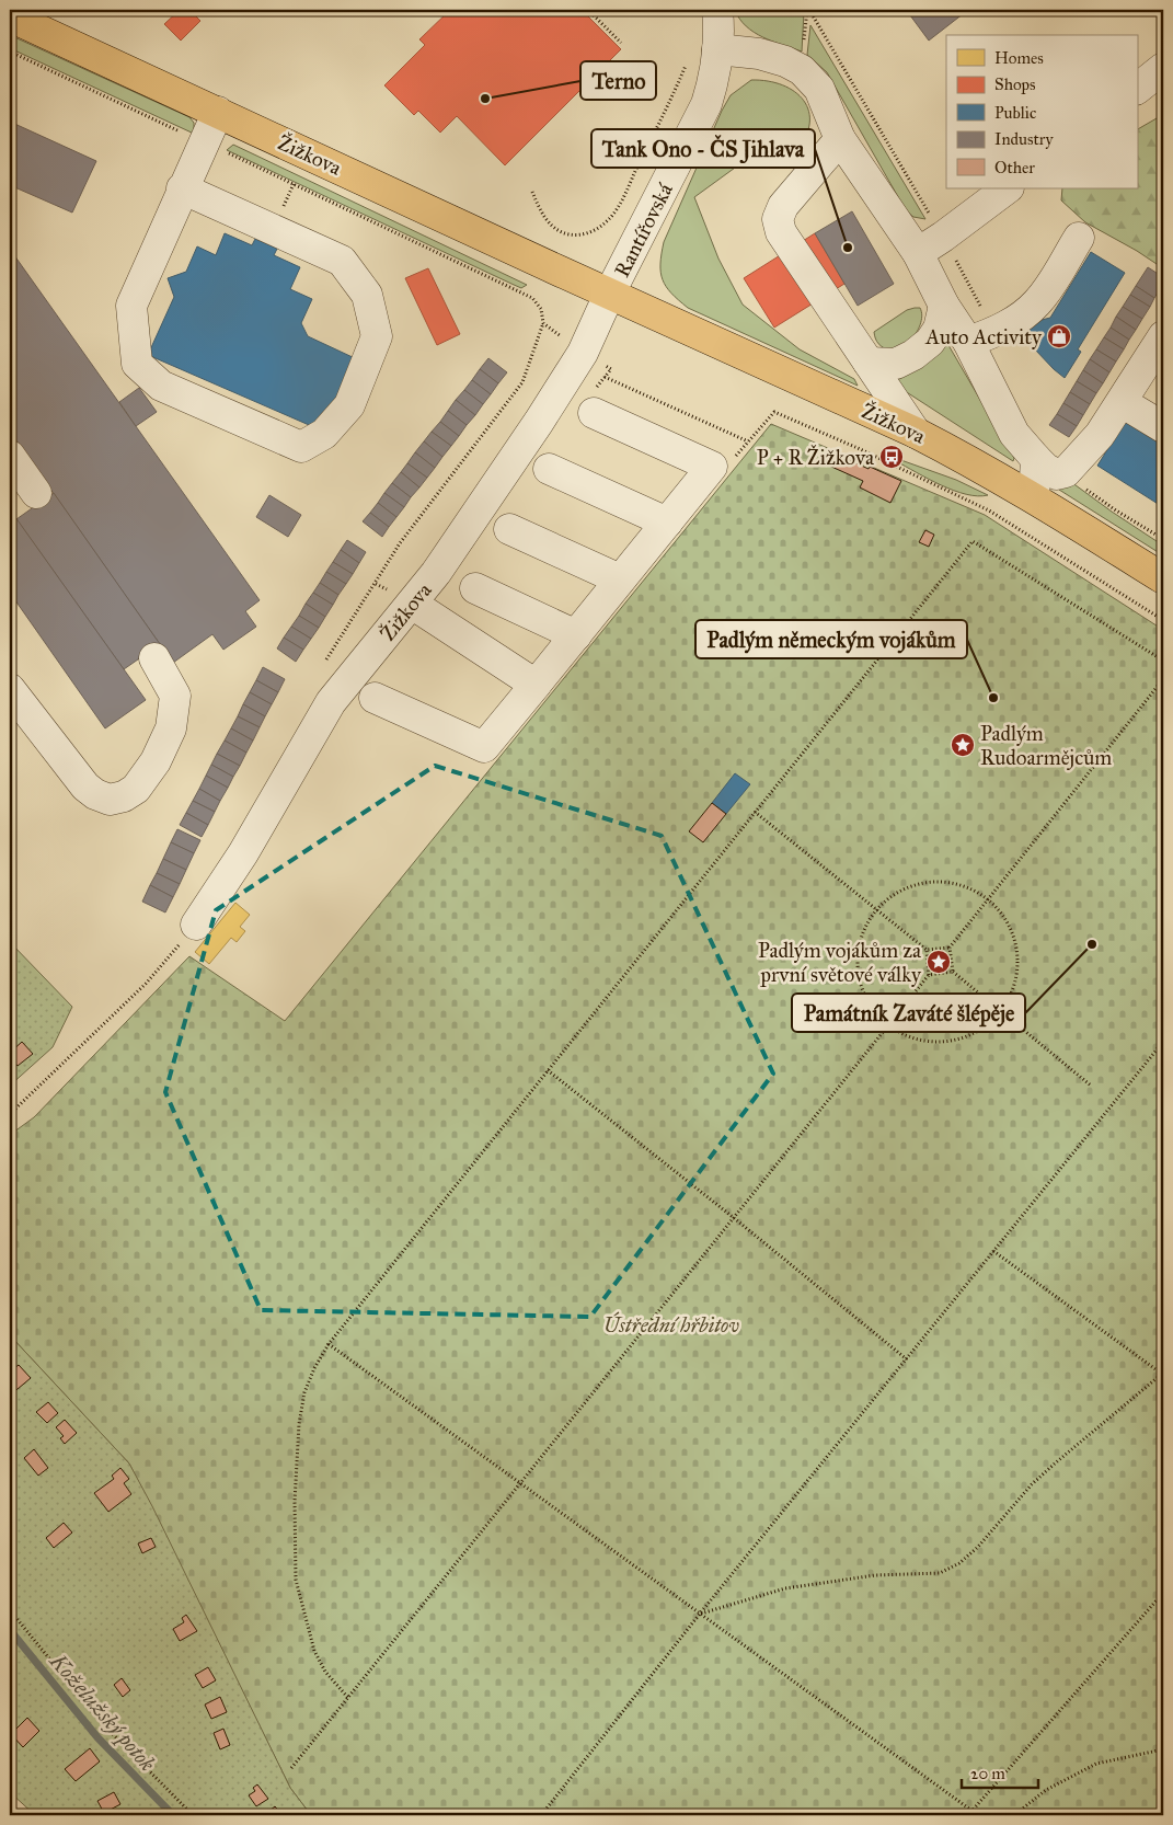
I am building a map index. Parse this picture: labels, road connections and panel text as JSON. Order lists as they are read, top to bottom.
{
  "streets": {
    "main road": ["Žižkova"],
    "street": ["Rantířovská"]
  },
  "crossings": [
    ["Žižkova", "Rantířovská"]
  ],
  "water": ["Koželužský potok"],
  "parks": ["Ústřední hřbitov"],
  "places": {
    "other": [
      "Terno",
      "Tank Ono - ČS Jihlava",
      "Padlým německým vojákům",
      "Památník Zaváté šlépěje"
    ],
    "shop": ["Auto Activity"],
    "bus stop": ["P + R Žižkova"],
    "place": ["Padlým Rudoarmějcům", "Padlým vojákům za první světové války"]
  },
  "legend": [
    "Homes",
    "Shops",
    "Public",
    "Industry",
    "Other"
  ],
  "scale_bar": "20 m"
}
